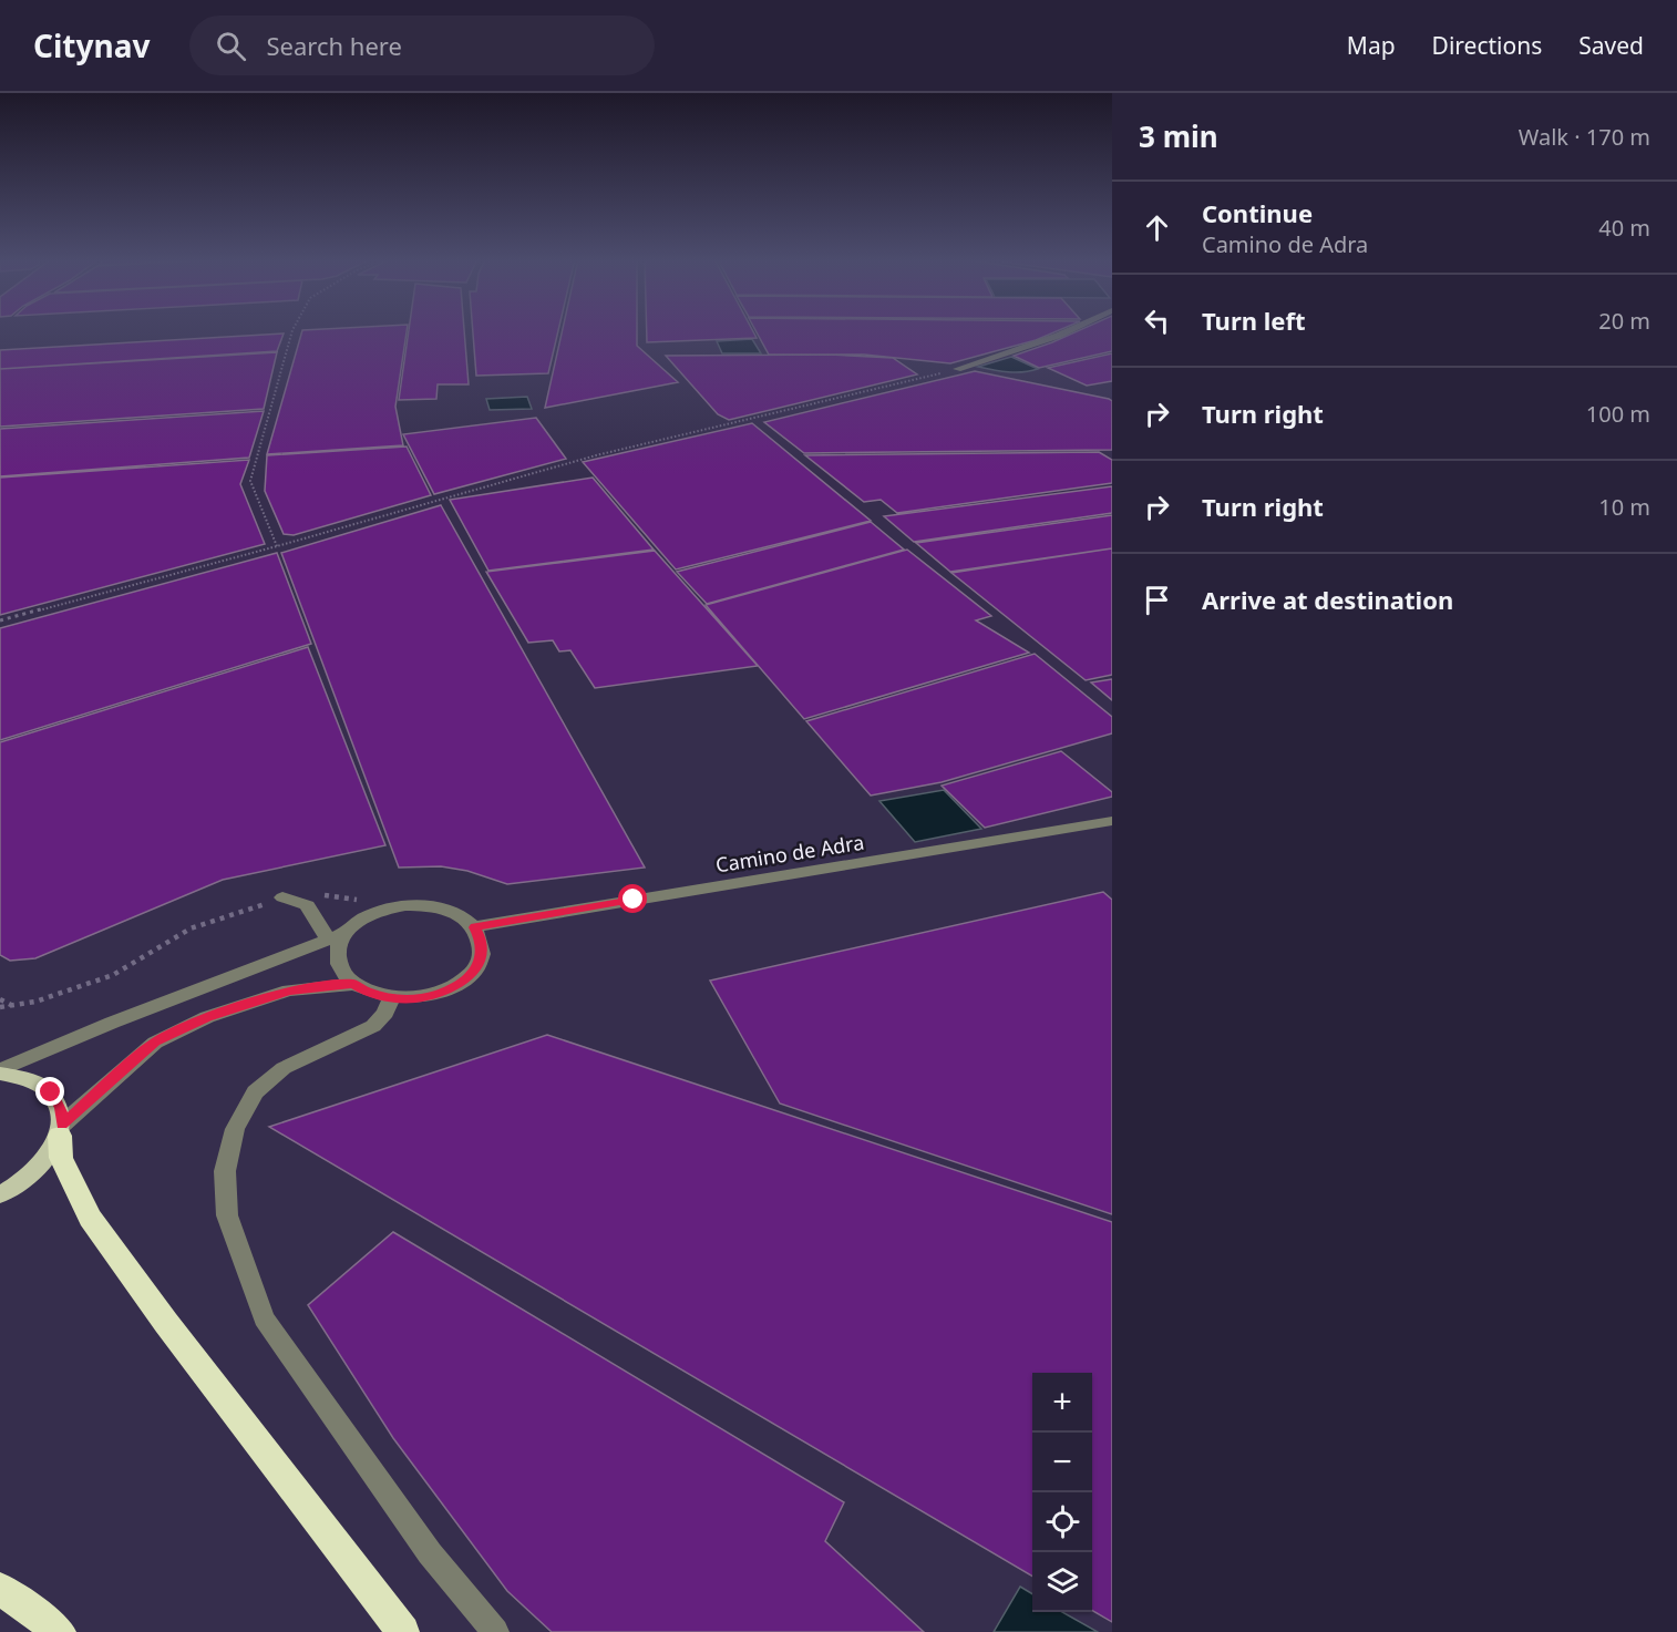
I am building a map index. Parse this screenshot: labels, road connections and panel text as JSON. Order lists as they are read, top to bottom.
{
  "streets": {
    "street": ["Camino de Adra"]
  },
  "page": {
    "header": "Citynav",
    "search": "Search here",
    "nav": ["Map", "Directions", "Saved"],
    "heading": ["3 min", "Walk · 170 m"],
    "list": [
      ["Continue", "Camino de Adra", "40 m"],
      ["Turn left", "20 m"],
      ["Turn right", "100 m"],
      ["Turn right", "10 m"],
      "Arrive at destination"
    ],
    "map_buttons": ["+", "−"]
  }
}
